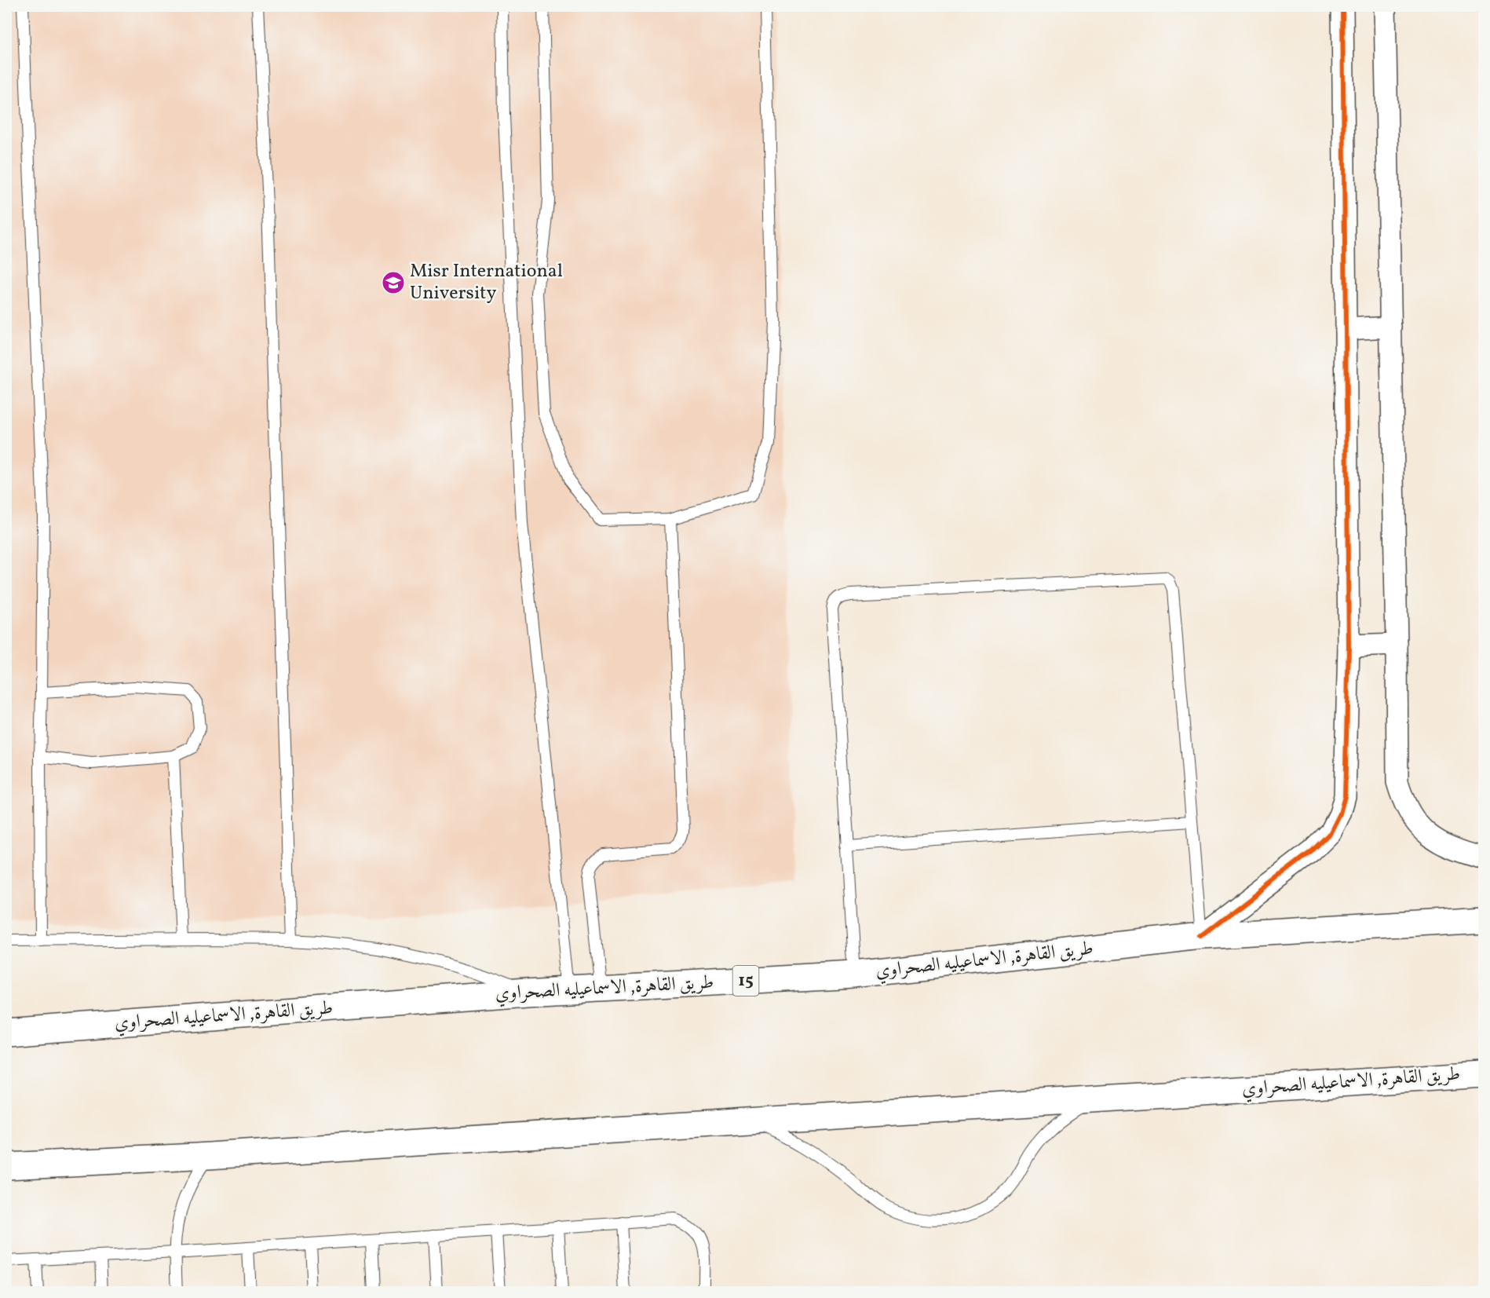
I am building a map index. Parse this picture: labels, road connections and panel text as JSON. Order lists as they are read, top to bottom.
{
  "streets": {
    "highway": ["طريق القاهرة, الاسماعيليه الصحراوي", "15"]
  },
  "places": {
    "school or university": ["Misr International University"]
  }
}
